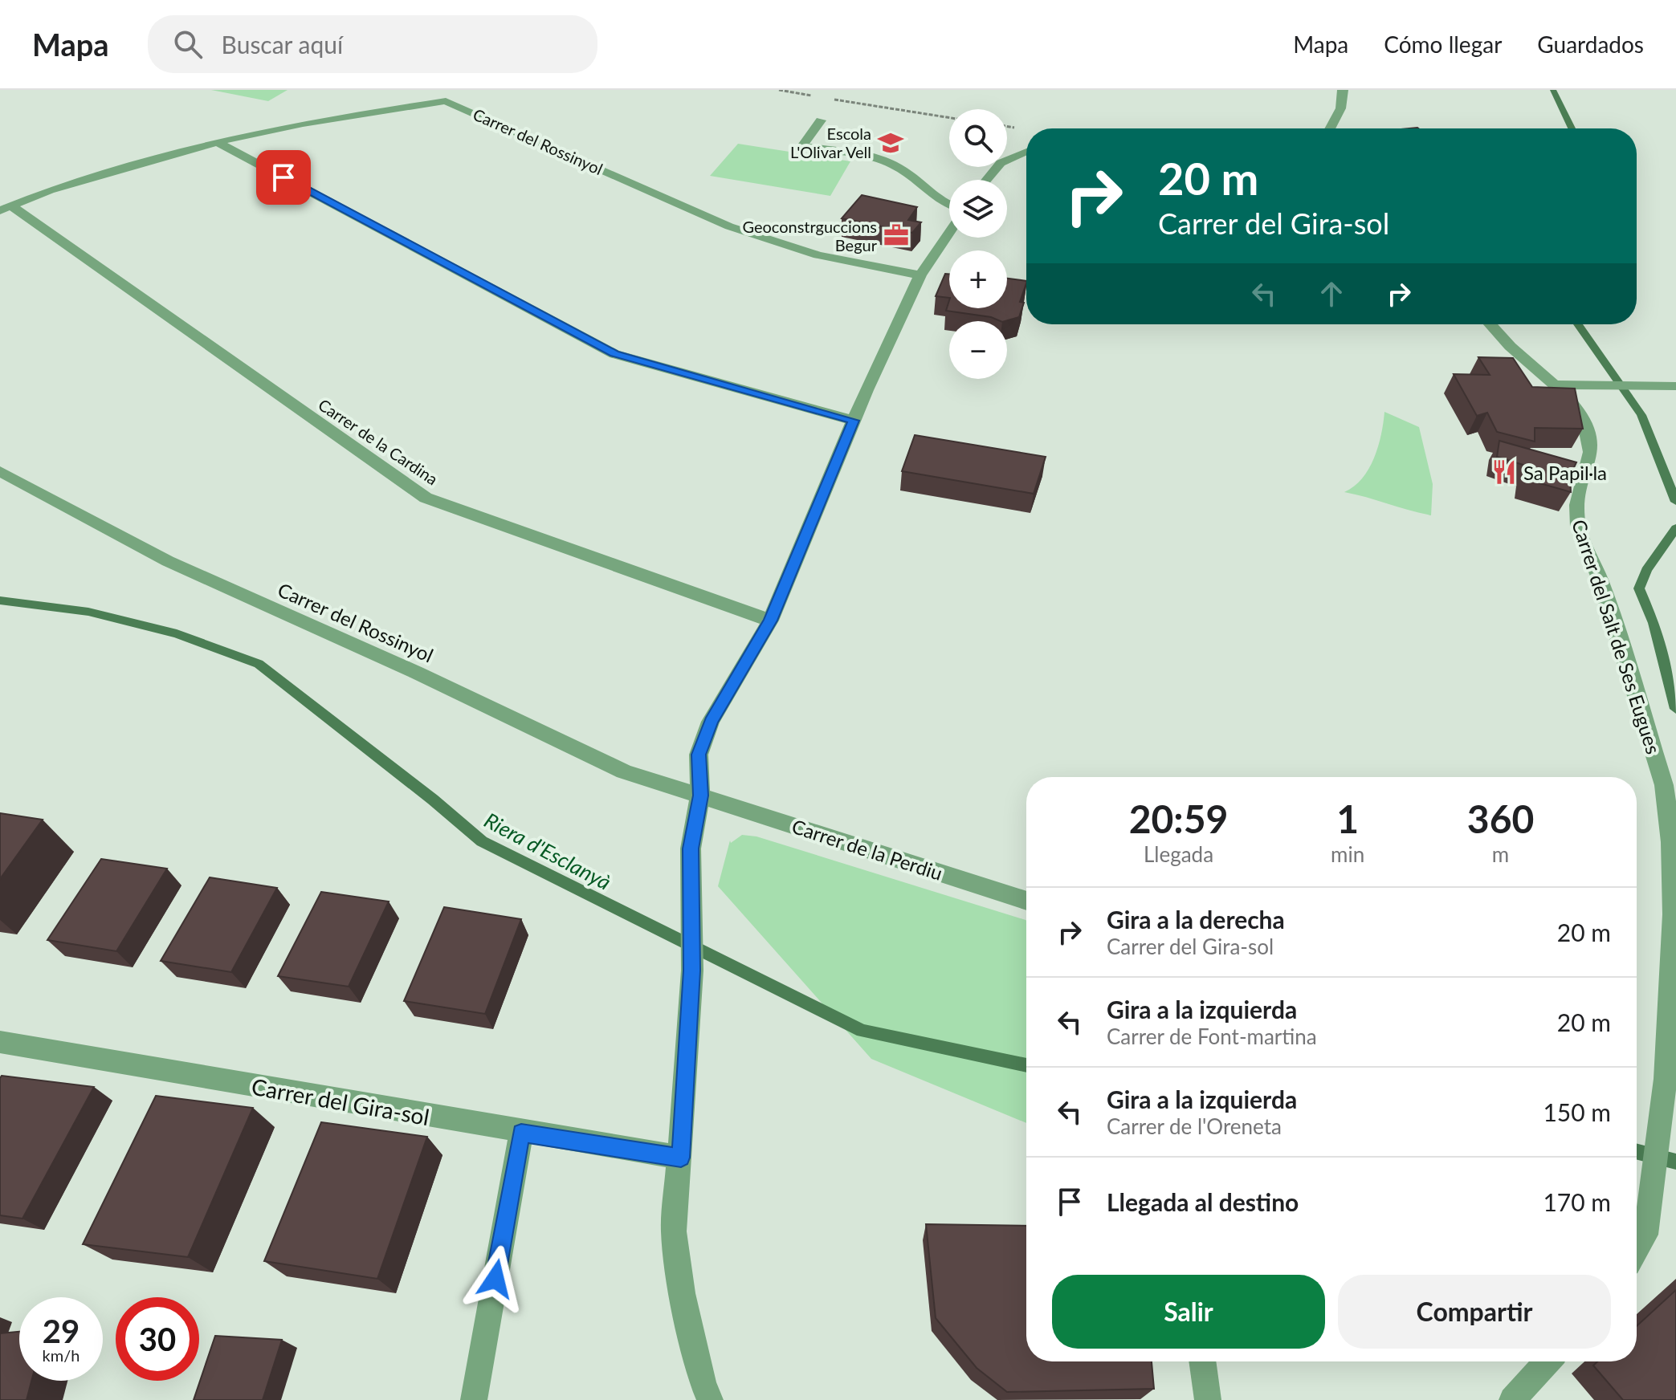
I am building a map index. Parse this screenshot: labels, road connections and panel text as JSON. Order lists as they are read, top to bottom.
{
  "streets": {
    "street": [
      "Carrer del Rossinyol",
      "Carrer de la Cardina",
      "Carrer del Salt de Ses Eugues",
      "Carrer de la Perdiu",
      "Carrer del Gira-sol"
    ]
  },
  "crossings": [
    ["Carrer del Rossinyol", "Carrer de la Cardina"],
    ["Carrer del Rossinyol", "Carrer de la Perdiu"]
  ],
  "water": ["Riera d'Esclanyà"],
  "places": {
    "school or university": ["Escola L'Olivar Vell"],
    "office": ["Geoconstrguccions Begur"],
    "restaurant": ["Sa Papil·la"]
  },
  "page": {
    "header": "Mapa",
    "search": "Buscar aquí",
    "nav": ["Mapa", "Cómo llegar", "Guardados"],
    "map_buttons": ["+", "−"],
    "turn": ["20 m", "Carrer del Gira-sol"],
    "eta": [
      "20:59",
      "Llegada",
      "1",
      "min",
      "360",
      "m"
    ],
    "list": [
      {
        "name": "Gira a la derecha",
        "note": "Carrer del Gira-sol",
        "value": "20 m"
      },
      {
        "name": "Gira a la izquierda",
        "note": "Carrer de Font-martina",
        "value": "20 m"
      },
      {
        "name": "Gira a la izquierda",
        "note": "Carrer de l'Oreneta",
        "value": "150 m"
      },
      {
        "name": "Llegada al destino",
        "value": "170 m"
      }
    ],
    "buttons": ["Salir", "Compartir"],
    "speed": "29 km/h",
    "limit": "30"
  }
}
